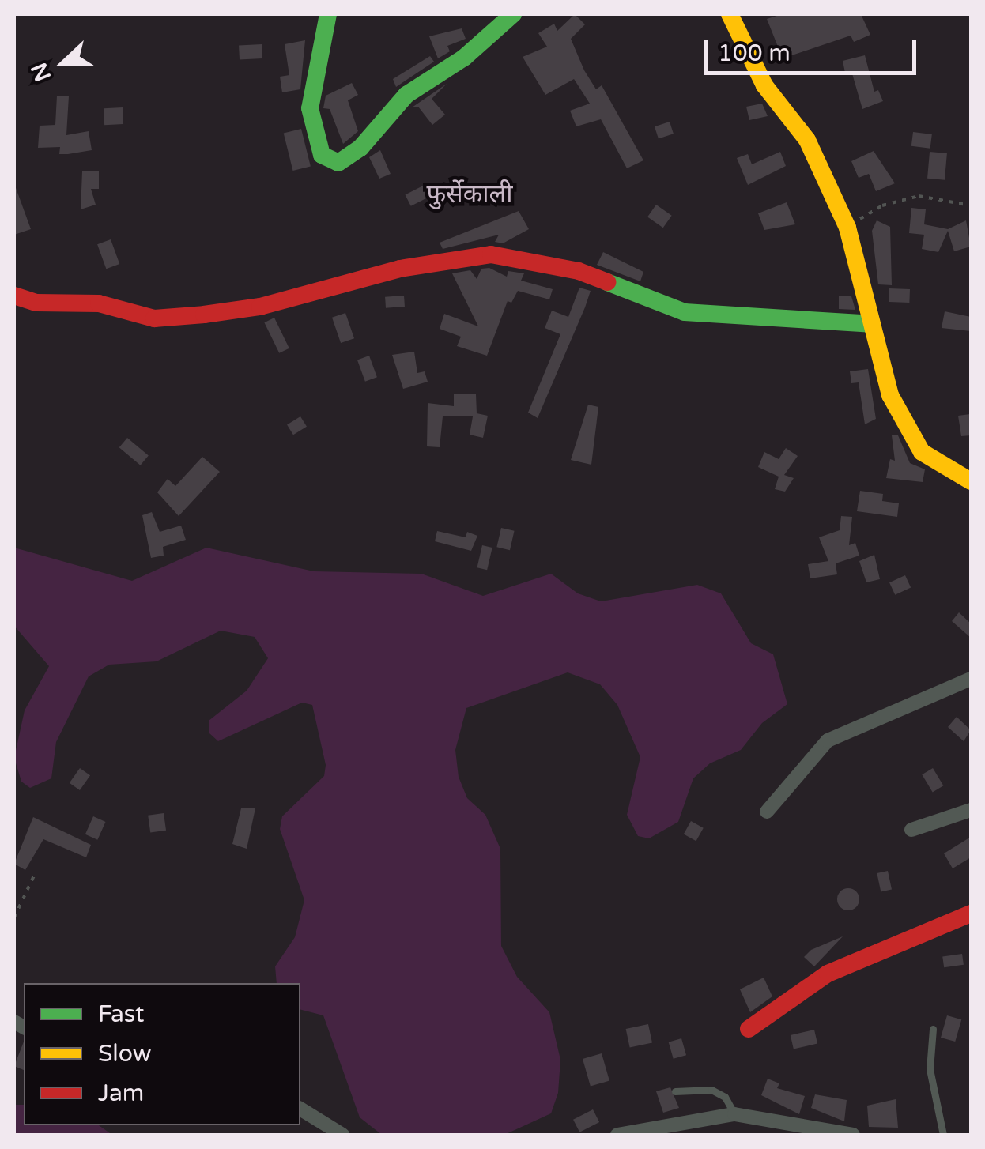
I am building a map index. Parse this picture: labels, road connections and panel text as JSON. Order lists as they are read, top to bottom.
{
  "districts": ["फुर्सेकाली"],
  "legend": ["Fast", "Slow", "Jam"],
  "scale_bar": "100 m",
  "north": "left"
}
